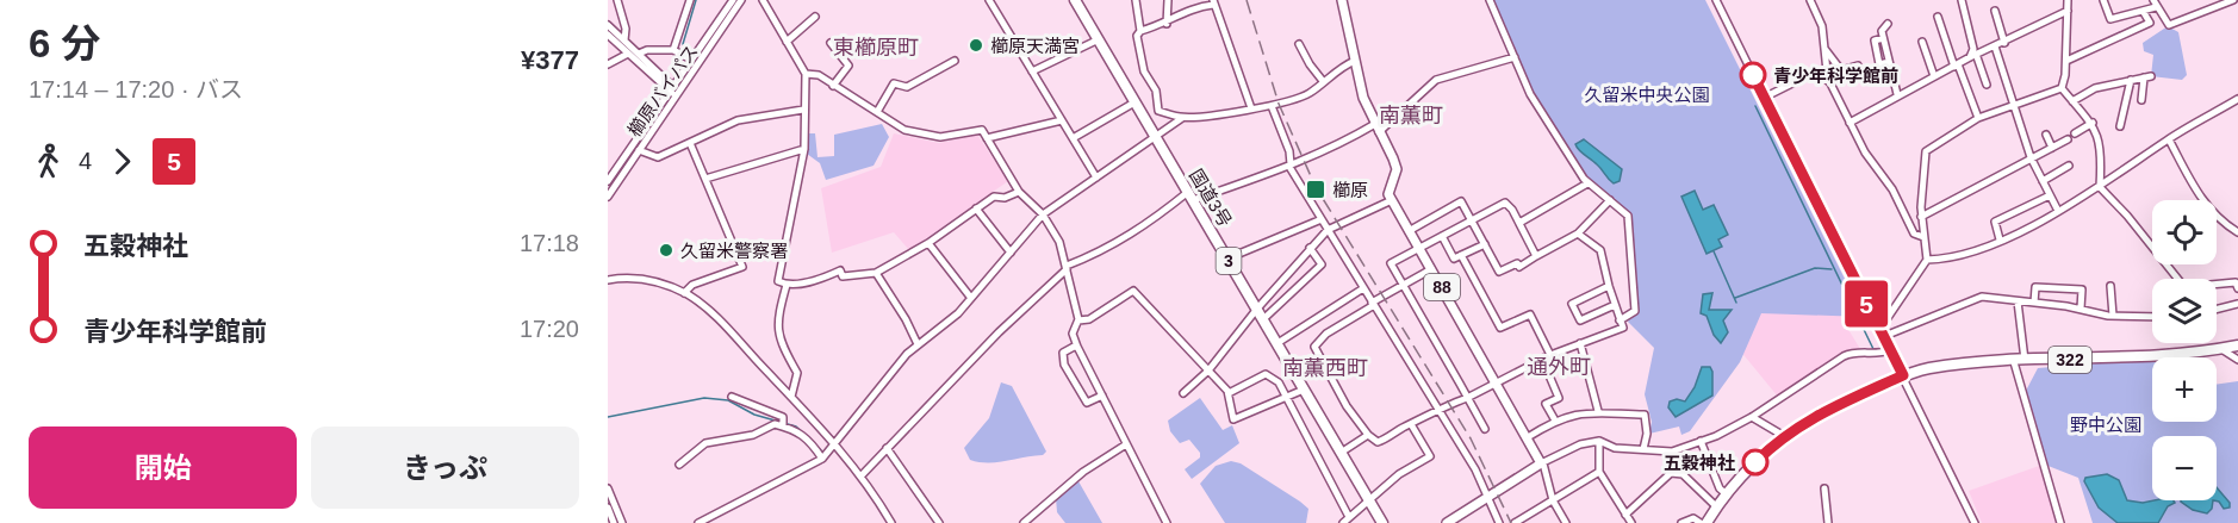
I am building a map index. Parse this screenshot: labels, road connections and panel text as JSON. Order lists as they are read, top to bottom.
{
  "streets": {
    "highway": ["国道3号", "3", "322"],
    "main road": ["88"],
    "street": ["櫛原バイパス"]
  },
  "districts": [
    "東櫛原町",
    "南薫町",
    "通外町",
    "南薫西町"
  ],
  "parks": ["久留米中央公園", "野中公園"],
  "places": {
    "other": [
      "櫛原天満宮",
      "青少年科学館前",
      "久留米警察署",
      "五穀神社"
    ],
    "transit": ["櫛原"]
  },
  "lines": ["bus line 5"],
  "page": {
    "heading": ["6 分", "17:14 – 17:20 · バス", "¥377"],
    "on_map": "5",
    "legs": ["4", "5"],
    "list": [
      {
        "name": "五穀神社",
        "value": "17:18"
      },
      {
        "name": "青少年科学館前",
        "value": "17:20"
      }
    ],
    "map_buttons": ["+", "−"],
    "buttons": ["開始", "きっぷ"]
  }
}
